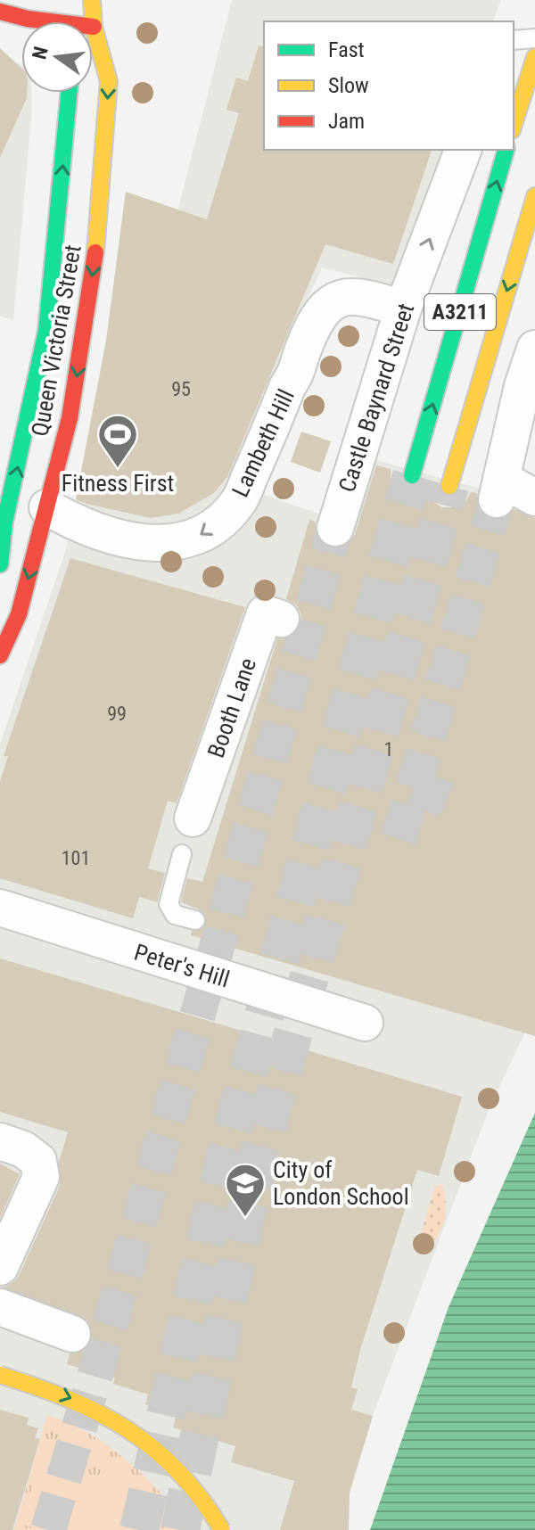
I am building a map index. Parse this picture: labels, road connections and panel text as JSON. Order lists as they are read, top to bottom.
{
  "streets": {
    "street": [
      "A3211",
      "Queen Victoria Street",
      "Castle Baynard Street",
      "Lambeth Hill",
      "Booth Lane",
      "Peter's Hill"
    ]
  },
  "crossings": [
    ["Queen Victoria Street", "Lambeth Hill"],
    ["Castle Baynard Street", "Lambeth Hill"]
  ],
  "places": {
    "sports": ["Fitness First"],
    "school or university": ["City of London School"]
  },
  "house_numbers": [
    "95",
    "99",
    "1",
    "101"
  ],
  "legend": ["Fast", "Slow", "Jam"],
  "north": "left"
}
